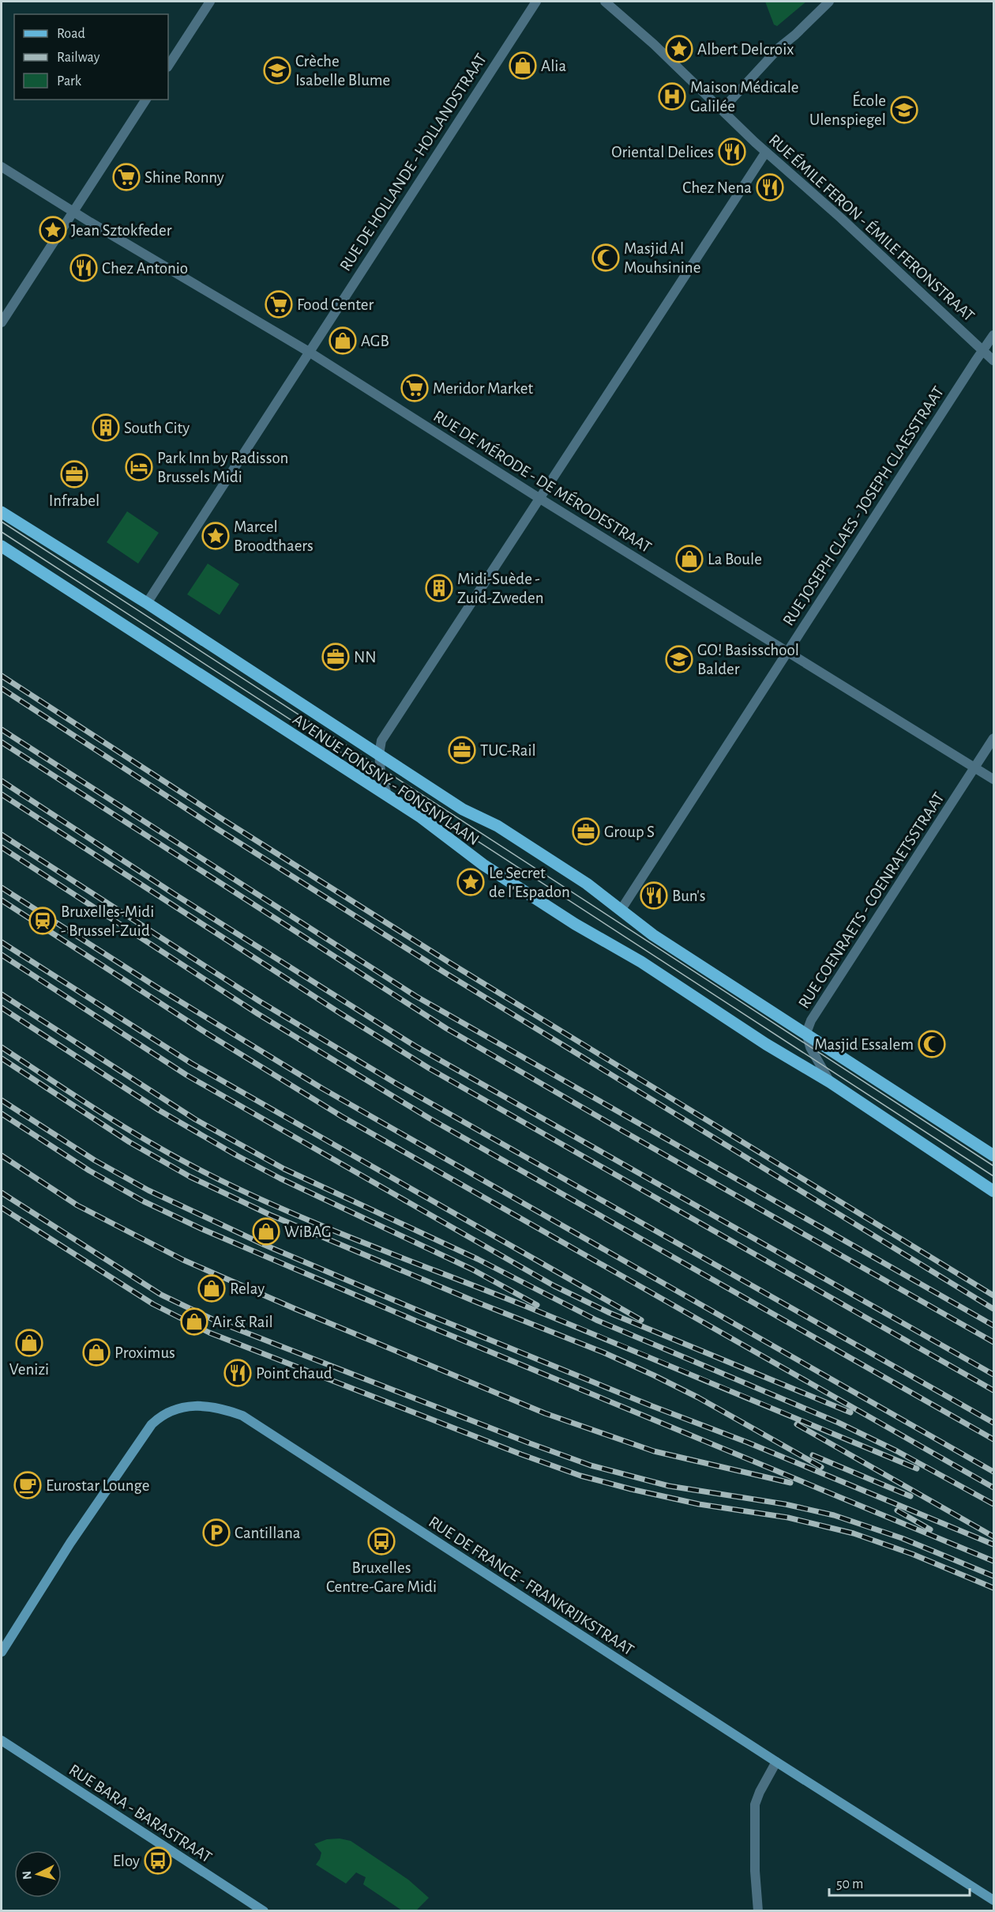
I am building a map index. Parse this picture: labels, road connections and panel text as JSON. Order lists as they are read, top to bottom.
{
  "streets": {
    "main road": ["AVENUE FONSNY - FONSNYLAAN"],
    "street": [
      "RUE DE HOLLANDE - HOLLANDSTRAAT",
      "RUE ÉMILE FERON - ÉMILE FERONSTRAAT",
      "RUE DE MÉRODE - DE MÉRODESTRAAT",
      "RUE JOSEPH CLAES - JOSEPH CLAESSTRAAT",
      "RUE COENRAETS - COENRAETSSTRAAT",
      "RUE DE FRANCE - FRANKRIJKSTRAAT",
      "RUE BARA - BARASTRAAT"
    ]
  },
  "crossings": [
    ["RUE DE HOLLANDE - HOLLANDSTRAAT", "RUE DE MÉRODE - DE MÉRODESTRAAT"],
    ["RUE DE HOLLANDE - HOLLANDSTRAAT", "AVENUE FONSNY - FONSNYLAAN"],
    ["RUE ÉMILE FERON - ÉMILE FERONSTRAAT", "RUE JOSEPH CLAES - JOSEPH CLAESSTRAAT"],
    ["RUE DE MÉRODE - DE MÉRODESTRAAT", "RUE JOSEPH CLAES - JOSEPH CLAESSTRAAT"],
    ["RUE DE MÉRODE - DE MÉRODESTRAAT", "RUE COENRAETS - COENRAETSSTRAAT"],
    ["RUE JOSEPH CLAES - JOSEPH CLAESSTRAAT", "AVENUE FONSNY - FONSNYLAAN"],
    ["AVENUE FONSNY - FONSNYLAAN", "RUE COENRAETS - COENRAETSSTRAAT"]
  ],
  "places": {
    "place": [
      "Albert Delcroix",
      "Jean Sztokfeder",
      "Marcel Broodthaers",
      "Le Secret de l'Espadon"
    ],
    "shop": [
      "Alia",
      "AGB",
      "La Boule",
      "WiBAG",
      "Relay",
      "Air & Rail",
      "Venizi",
      "Proximus"
    ],
    "school or university": ["Crèche Isabelle Blume", "École Ulenspiegel", "GO! Basisschool Balder"],
    "hospital": ["Maison Médicale Galilée"],
    "restaurant": [
      "Oriental Delices",
      "Chez Nena",
      "Chez Antonio",
      "Bun's",
      "Point chaud"
    ],
    "supermarket": ["Shine Ronny", "Food Center", "Meridor Market"],
    "mosque": ["Masjid Al Mouhsinine", "Masjid Essalem"],
    "building": ["South City", "Midi-Suède - Zuid-Zweden"],
    "hotel": ["Park Inn by Radisson Brussels Midi"],
    "office": [
      "Infrabel",
      "NN",
      "TUC-Rail",
      "Group S"
    ],
    "station": ["Bruxelles-Midi - Brussel-Zuid"],
    "cafe": ["Eurostar Lounge"],
    "parking": ["Cantillana"],
    "bus stop": ["Bruxelles Centre-Gare Midi", "Eloy"]
  },
  "legend": ["Road", "Railway", "Park"],
  "scale_bar": "50 m",
  "north": "left"
}
